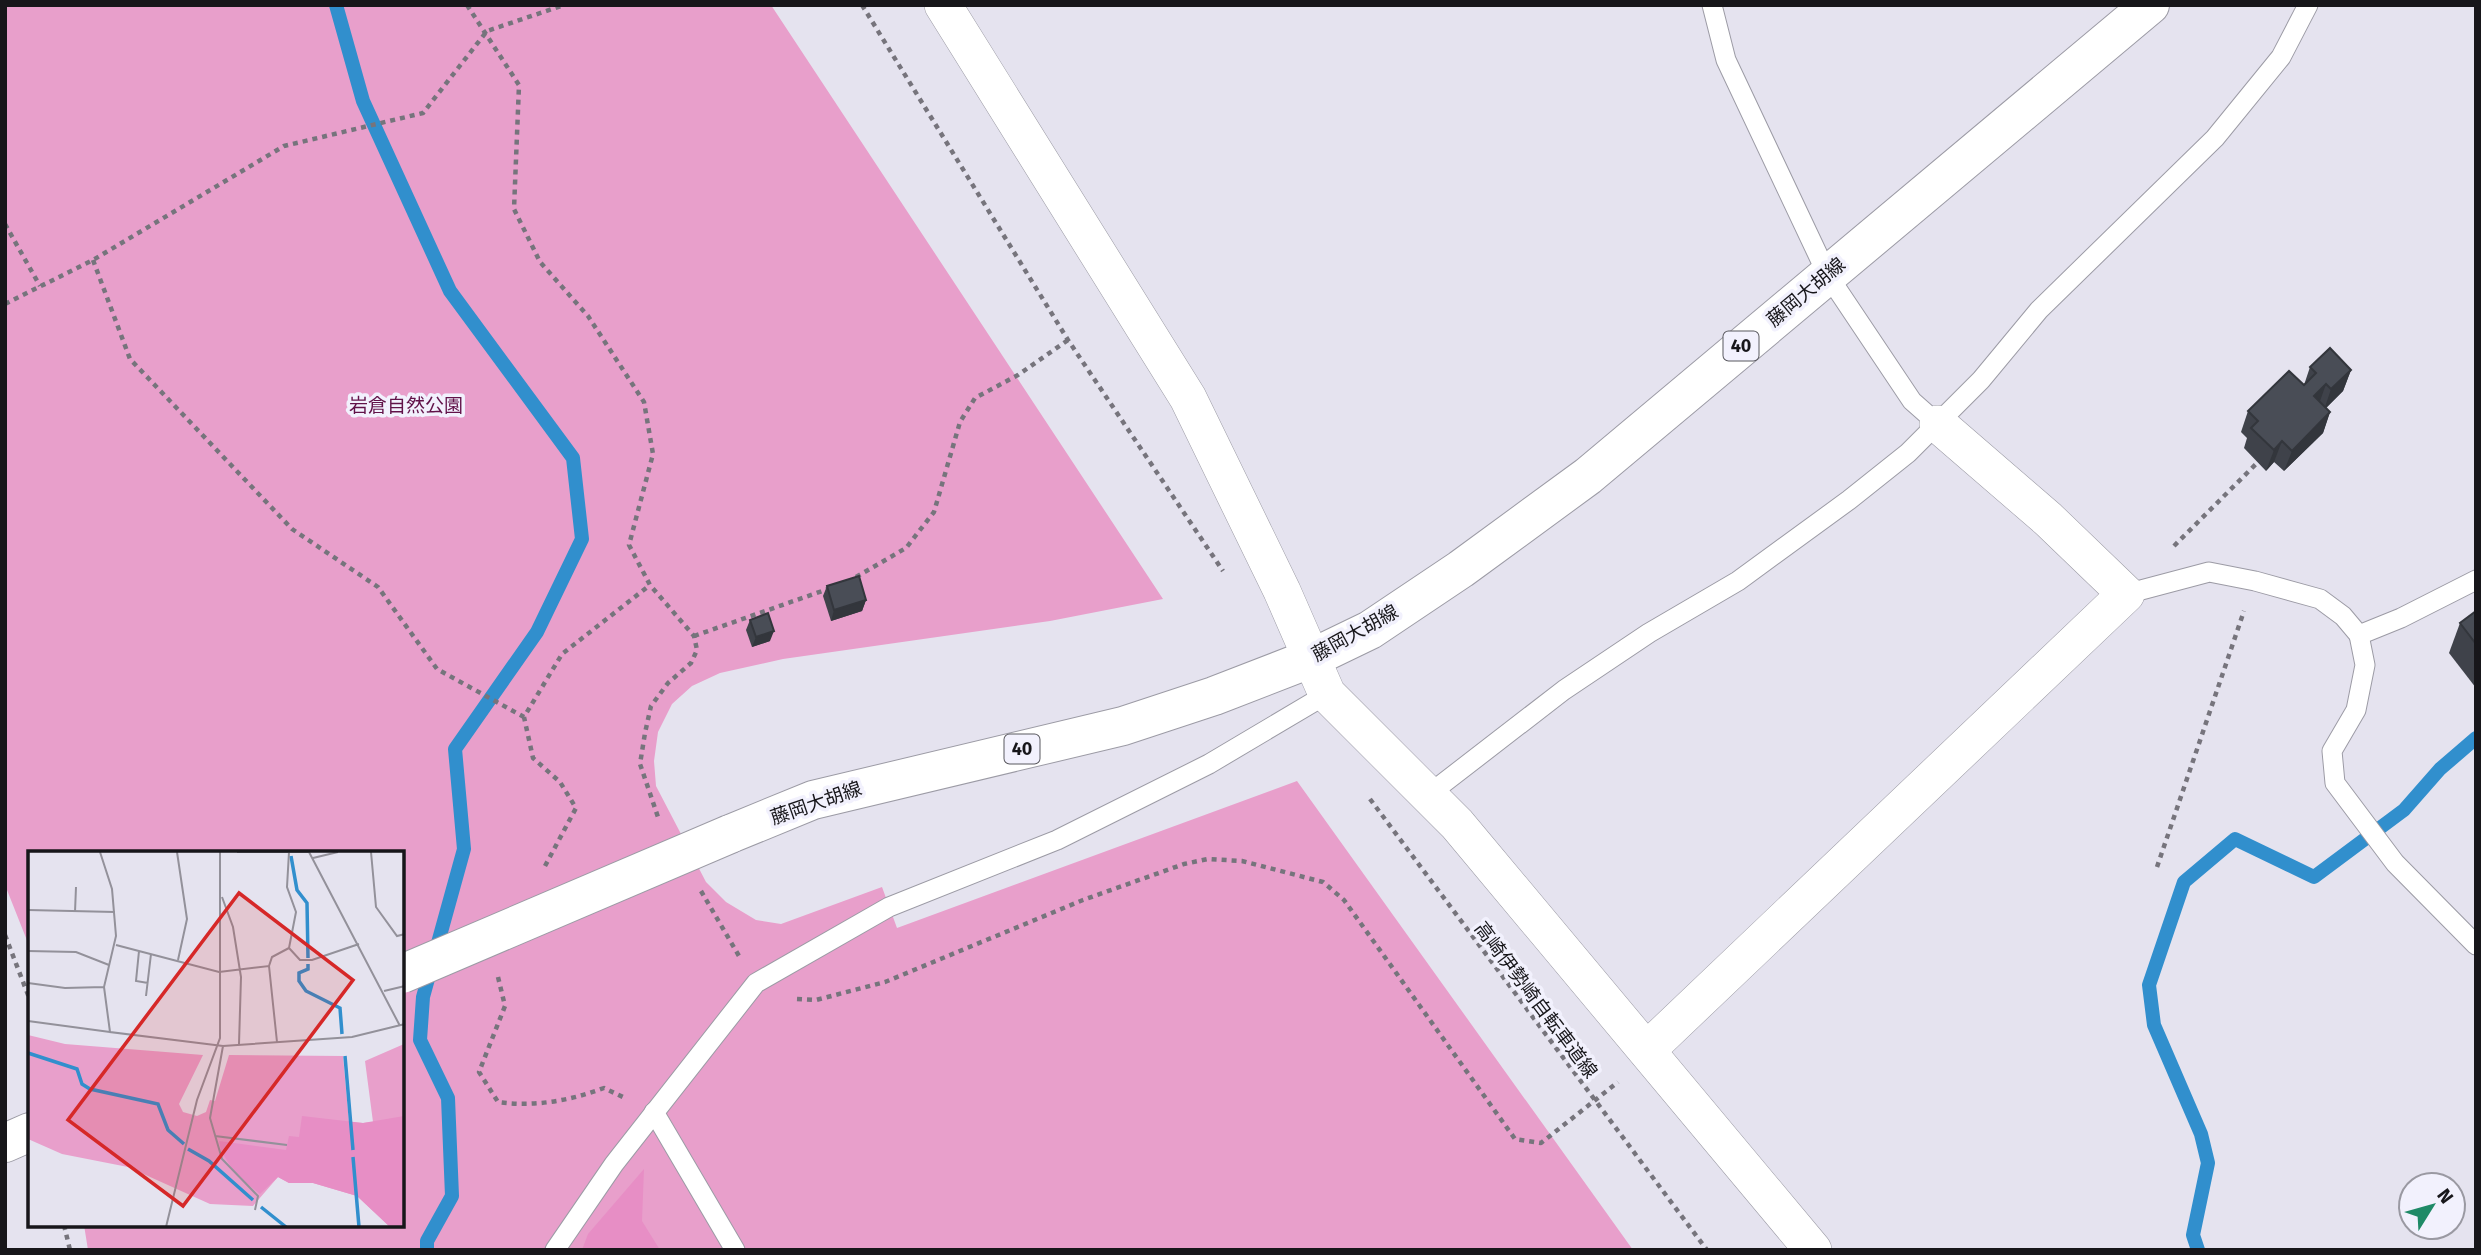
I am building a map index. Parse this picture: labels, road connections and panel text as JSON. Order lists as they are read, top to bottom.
{
  "streets": {
    "main road": ["藤岡大胡線", "40"],
    "path": ["高崎伊勢崎自転車道線"]
  },
  "parks": ["岩倉自然公園"],
  "north": "top right"
}
